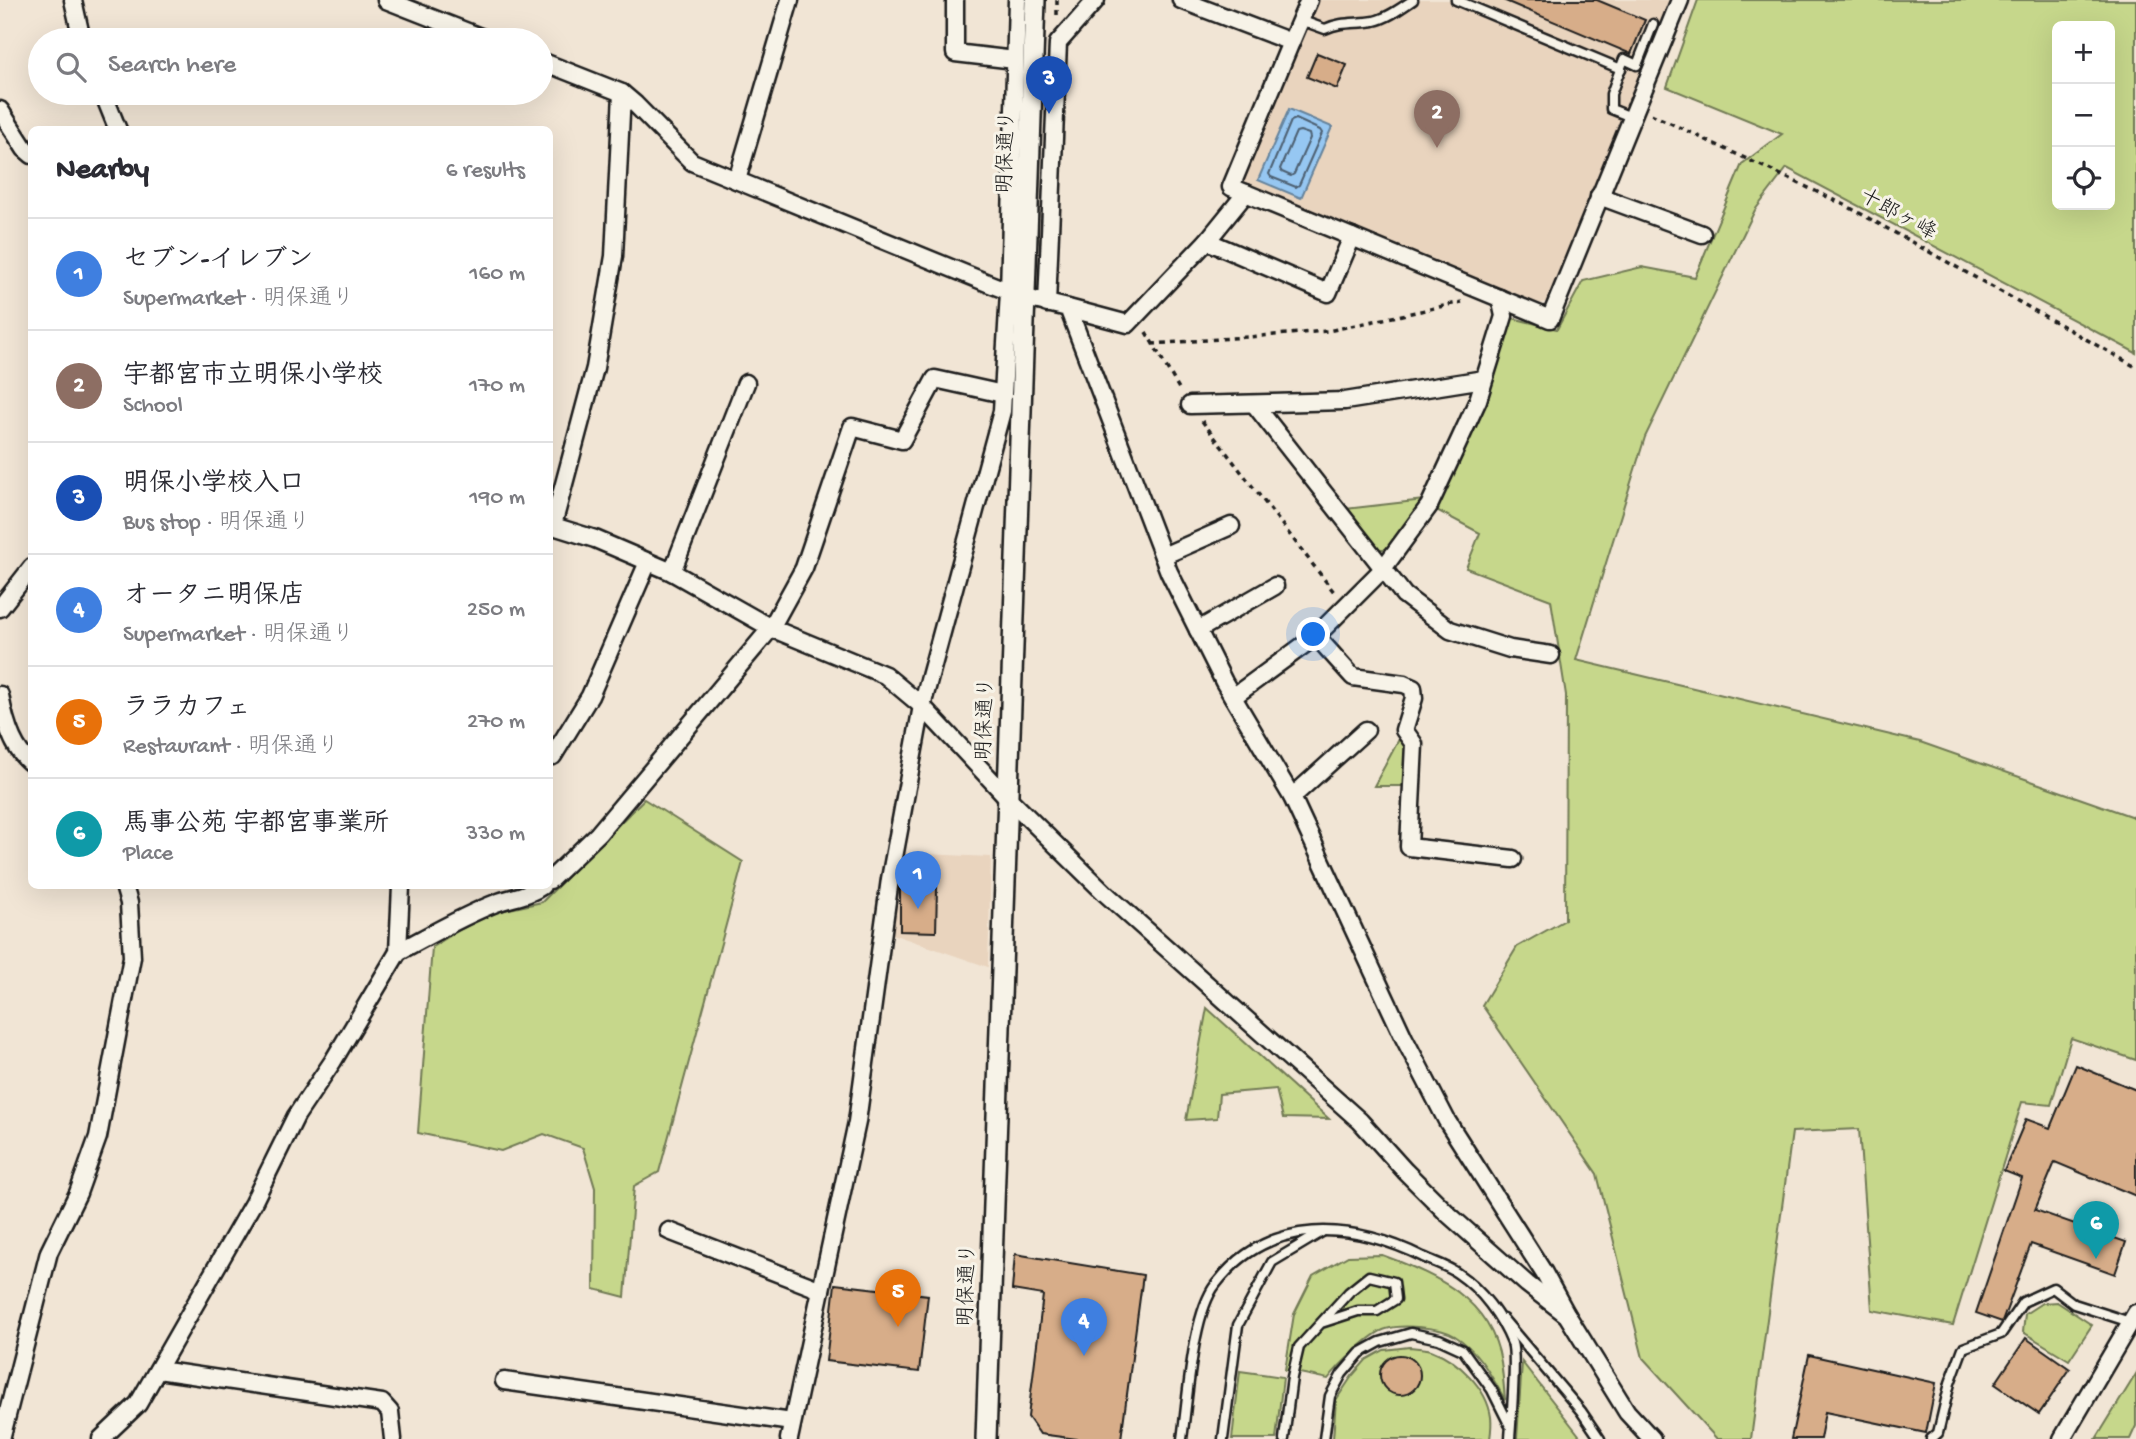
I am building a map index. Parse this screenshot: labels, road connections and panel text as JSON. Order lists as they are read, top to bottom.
{
  "streets": {
    "street": ["明保通り"],
    "path": ["十郎ヶ峰"]
  },
  "page": {
    "map_buttons": ["+", "−"],
    "search": "Search here",
    "pins": [
      "3",
      "2",
      "1",
      "6",
      "5",
      "4"
    ],
    "heading": ["Nearby", "6 results"],
    "list": [
      {
        "mark": "1",
        "name": "セブン-イレブン",
        "note": "Supermarket · 明保通り",
        "value": "160 m"
      },
      {
        "mark": "2",
        "name": "宇都宮市立明保小学校",
        "note": "School",
        "value": "170 m"
      },
      {
        "mark": "3",
        "name": "明保小学校入口",
        "note": "Bus stop · 明保通り",
        "value": "190 m"
      },
      {
        "mark": "4",
        "name": "オータニ明保店",
        "note": "Supermarket · 明保通り",
        "value": "250 m"
      },
      {
        "mark": "5",
        "name": "ララカフェ",
        "note": "Restaurant · 明保通り",
        "value": "270 m"
      },
      {
        "mark": "6",
        "name": "馬事公苑 宇都宮事業所",
        "note": "Place",
        "value": "330 m"
      }
    ]
  }
}
